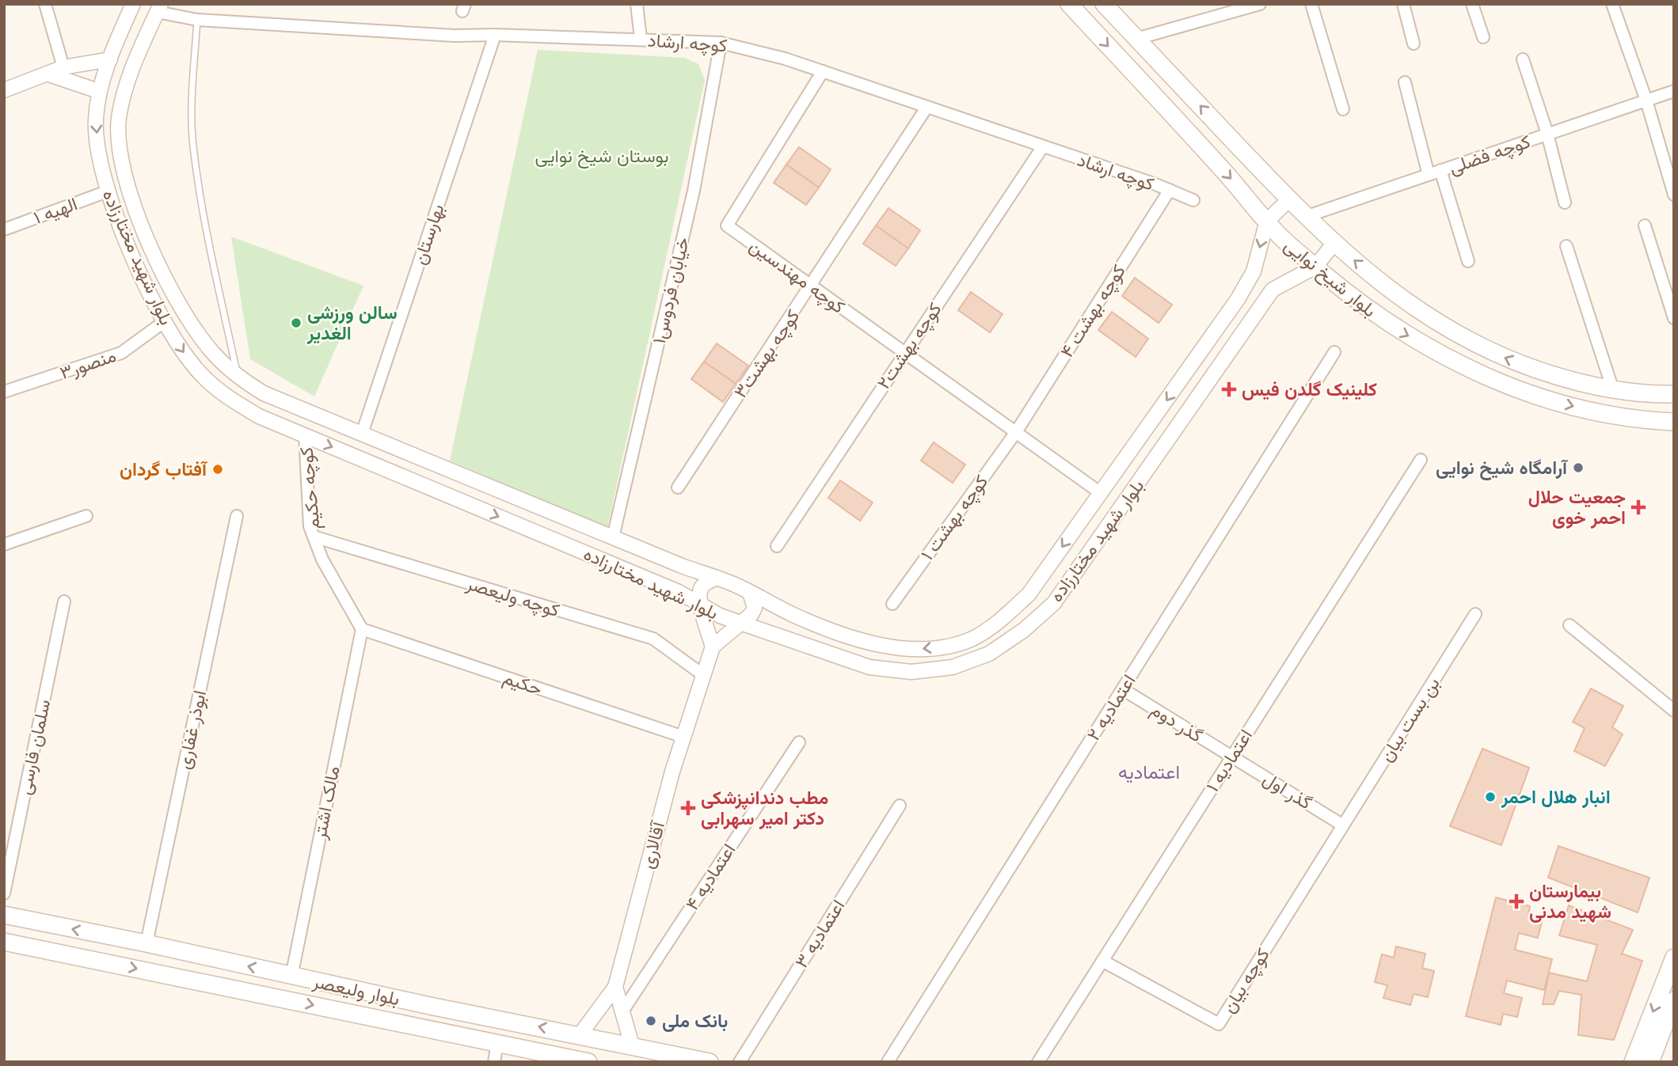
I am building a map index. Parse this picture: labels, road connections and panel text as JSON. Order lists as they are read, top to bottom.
{
  "streets": {
    "main road": ["بلوار شیخ نوایی", "بلوار ولیعصر"],
    "street": [
      "کوچه ارشاد",
      "کوچه فضلی",
      "الهیه ۱",
      "بهارستان",
      "بلوار شهید مختارزاده",
      "کوچه مهندسین",
      "خیابان فردوس۱",
      "کوچه بهشت ۴",
      "کوچه بهشت۲",
      "کوچه بهشت۳",
      "منصور۳",
      "کوچه حکیم",
      "کوچه بهشت ۱",
      "کوچه ولیعصر",
      "حکیم",
      "اعتمادیه ۲",
      "بن بست بیان",
      "گذر دوم",
      "ابوذر غفاری",
      "سلمان فارسی",
      "اعتمادیه ۱",
      "گذر اول",
      "مالک اشتر",
      "آقالاری",
      "اعتمادیه ۴",
      "اعتمادیه ۳",
      "کوچه بیان"
    ]
  },
  "crossings": [
    ["کوچه ارشاد", "بهارستان"],
    ["کوچه ارشاد", "بلوار شهید مختارزاده"],
    ["کوچه ارشاد", "کوچه مهندسین"],
    ["کوچه ارشاد", "خیابان فردوس۱"],
    ["کوچه ارشاد", "کوچه بهشت ۴"],
    ["کوچه ارشاد", "کوچه بهشت۲"],
    ["کوچه ارشاد", "کوچه بهشت۳"],
    ["کوچه فضلی", "بلوار شیخ نوایی"],
    ["الهیه ۱", "بلوار شهید مختارزاده"],
    ["بهارستان", "بلوار شهید مختارزاده"],
    ["بلوار شهید مختارزاده", "کوچه مهندسین"],
    ["بلوار شهید مختارزاده", "بلوار شیخ نوایی"],
    ["بلوار شهید مختارزاده", "خیابان فردوس۱"],
    ["بلوار شهید مختارزاده", "منصور۳"],
    ["بلوار شهید مختارزاده", "کوچه حکیم"],
    ["کوچه مهندسین", "کوچه بهشت ۴"],
    ["کوچه مهندسین", "کوچه بهشت۲"],
    ["کوچه مهندسین", "کوچه بهشت۳"],
    ["کوچه مهندسین", "کوچه بهشت ۱"],
    ["کوچه بهشت ۴", "کوچه بهشت ۱"],
    ["کوچه حکیم", "کوچه ولیعصر"],
    ["کوچه حکیم", "حکیم"],
    ["کوچه حکیم", "مالک اشتر"],
    ["کوچه ولیعصر", "آقالاری"],
    ["حکیم", "مالک اشتر"],
    ["حکیم", "آقالاری"],
    ["اعتمادیه ۲", "گذر دوم"],
    ["بن بست بیان", "گذر اول"],
    ["بن بست بیان", "کوچه بیان"],
    ["گذر دوم", "اعتمادیه ۱"],
    ["گذر دوم", "گذر اول"],
    ["ابوذر غفاری", "بلوار ولیعصر"],
    ["اعتمادیه ۱", "گذر اول"],
    ["اعتمادیه ۱", "کوچه بیان"],
    ["گذر اول", "کوچه بیان"],
    ["مالک اشتر", "بلوار ولیعصر"]
  ],
  "districts": ["اعتمادیه"],
  "parks": ["بوستان شیخ نوایی"],
  "places": {
    "other": [
      "سالن ورزشی الغدیر",
      "آرامگاه شیخ نوایی",
      "آفتاب گردان",
      "انبار هلال احمر",
      "بانک ملی"
    ],
    "health": [
      "کلینیک گلدن فیس",
      "جمعیت حلال احمر خوی",
      "مطب دندانپزشکی دکتر امیر سهرابی",
      "بیمارستان شهید مدنی"
    ]
  }
}
